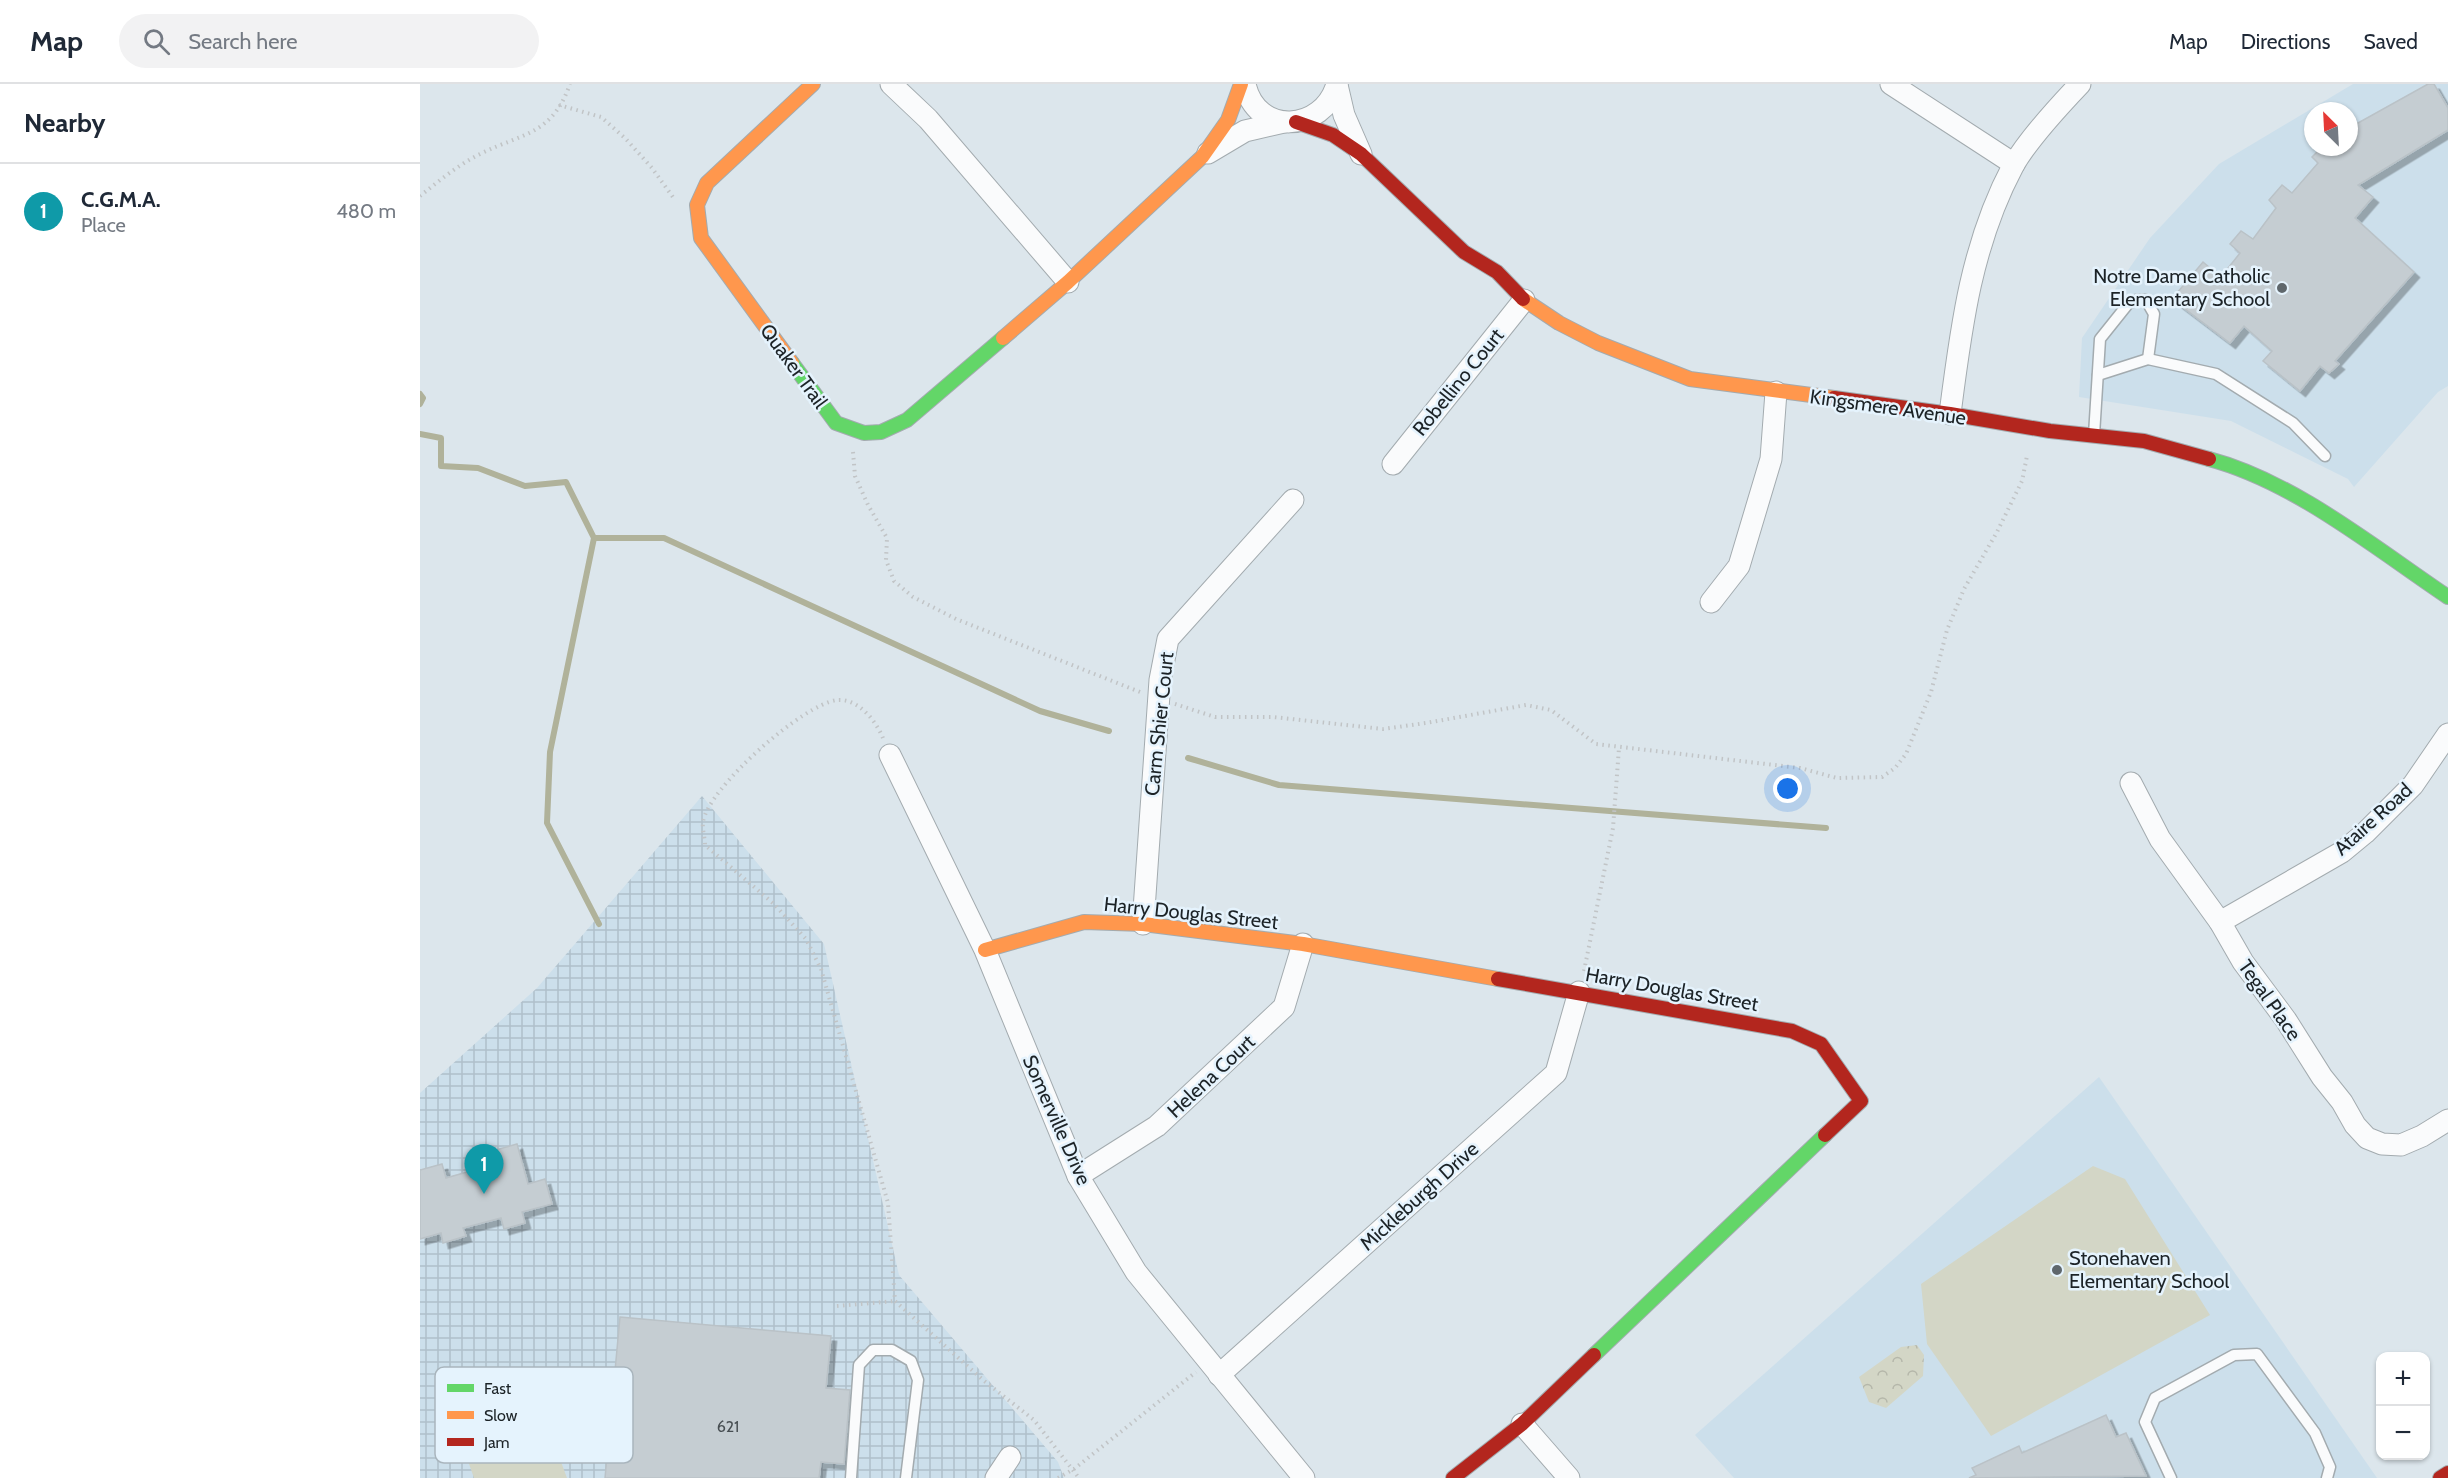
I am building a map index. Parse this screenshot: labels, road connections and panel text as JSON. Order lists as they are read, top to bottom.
{
  "streets": {
    "street": [
      "Quaker Trail",
      "Robellino Court",
      "Kingsmere Avenue",
      "Carm Shier Court",
      "Ataire Road",
      "Harry Douglas Street",
      "Tegal Place",
      "Helena Court",
      "Somerville Drive",
      "Mickleburgh Drive"
    ]
  },
  "crossings": [
    ["Quaker Trail", "Kingsmere Avenue"],
    ["Robellino Court", "Kingsmere Avenue"],
    ["Carm Shier Court", "Harry Douglas Street"],
    ["Ataire Road", "Tegal Place"],
    ["Harry Douglas Street", "Helena Court"],
    ["Harry Douglas Street", "Somerville Drive"],
    ["Harry Douglas Street", "Mickleburgh Drive"],
    ["Helena Court", "Somerville Drive"],
    ["Somerville Drive", "Mickleburgh Drive"]
  ],
  "places": ["Notre Dame Catholic Elementary School", "Stonehaven Elementary School"],
  "house_numbers": ["621"],
  "legend": ["Fast", "Slow", "Jam"],
  "north": "top left",
  "page": {
    "header": "Map",
    "search": "Search here",
    "nav": ["Map", "Directions", "Saved"],
    "heading": "Nearby",
    "list": [
      {
        "mark": "1",
        "name": "C.G.M.A.",
        "note": "Place",
        "value": "480 m"
      }
    ],
    "pins": "1",
    "map_buttons": ["+", "−"]
  }
}
